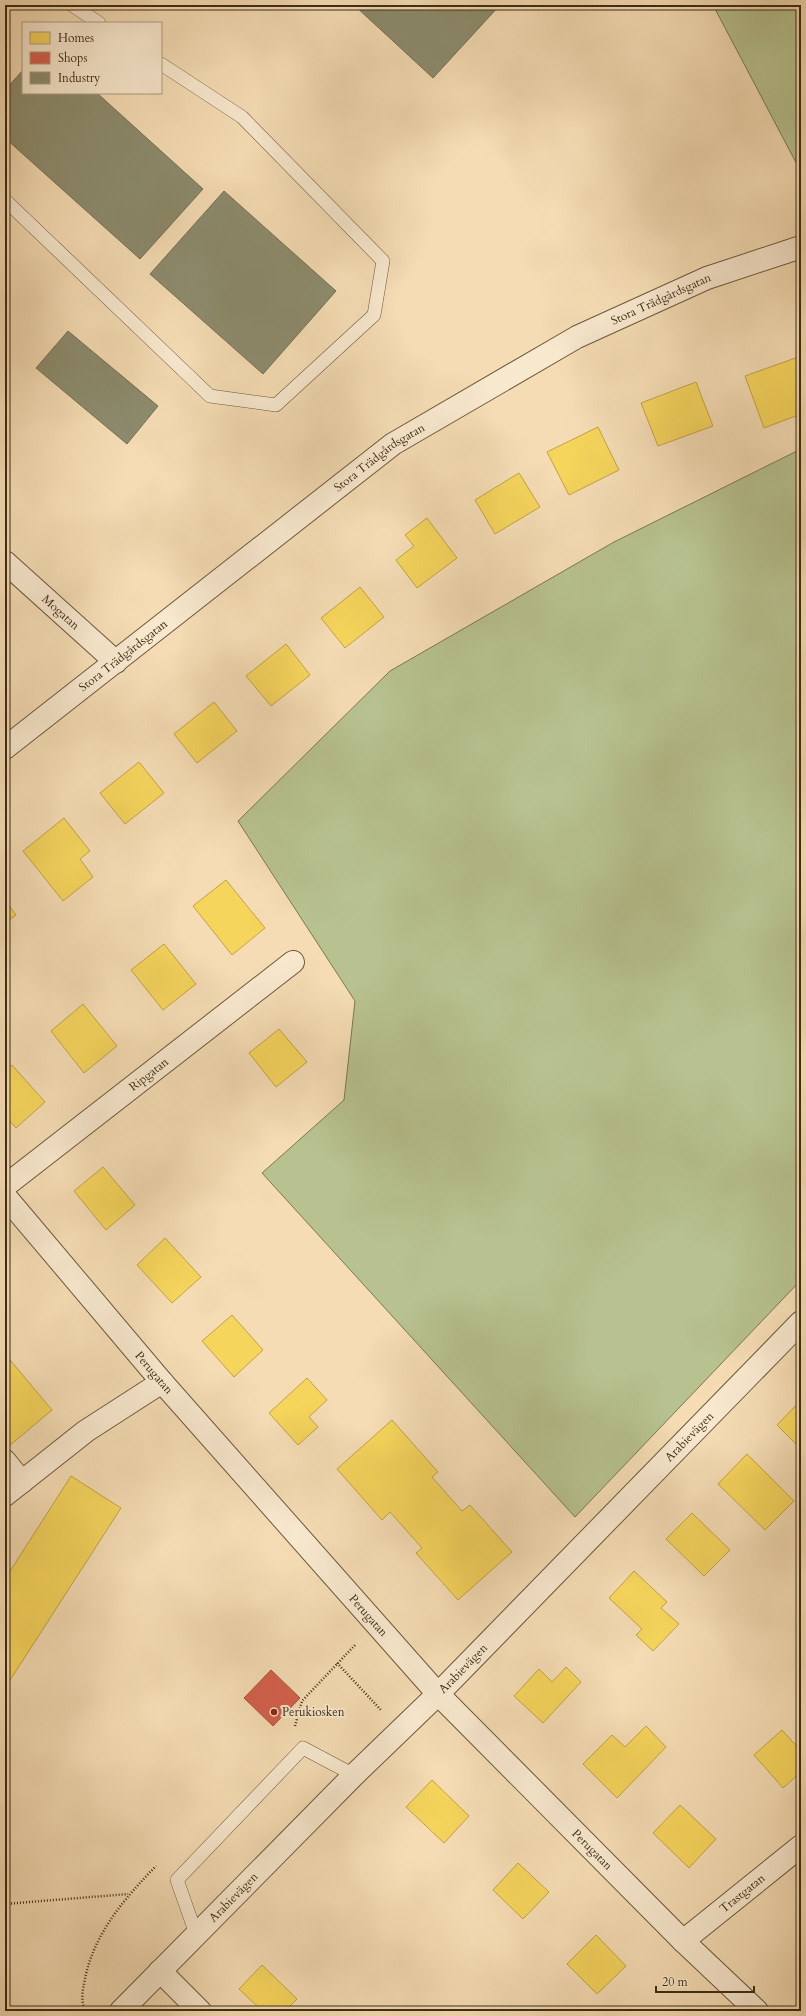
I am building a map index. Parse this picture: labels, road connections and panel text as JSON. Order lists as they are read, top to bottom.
{
  "streets": {
    "street": [
      "Stora Trädgårdsgatan",
      "Mogatan",
      "Ripgatan",
      "Perugatan",
      "Arabievägen",
      "Trastgatan"
    ]
  },
  "crossings": [
    ["Stora Trädgårdsgatan", "Mogatan"],
    ["Perugatan", "Arabievägen"],
    ["Perugatan", "Trastgatan"]
  ],
  "places": ["Perukiosken"],
  "legend": ["Homes", "Shops", "Industry"],
  "scale_bar": "20 m"
}
